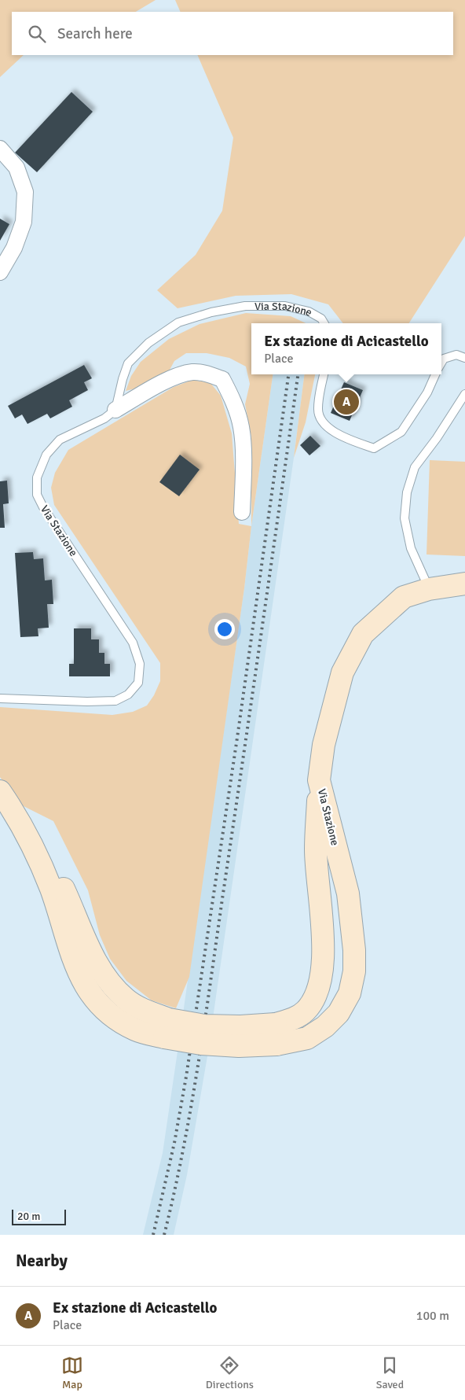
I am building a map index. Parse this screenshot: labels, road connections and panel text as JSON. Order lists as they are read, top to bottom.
{
  "streets": {
    "main road": ["Via Stazione"]
  },
  "scale_bar": "20 m",
  "page": {
    "search": "Search here",
    "popup": ["Ex stazione di Acicastello", "Place"],
    "pins": "A",
    "scale": "20 m",
    "heading": "Nearby",
    "list": [
      {
        "mark": "A",
        "name": "Ex stazione di Acicastello",
        "note": "Place",
        "value": "100 m"
      }
    ],
    "nav": ["Map", "Directions", "Saved"]
  }
}
